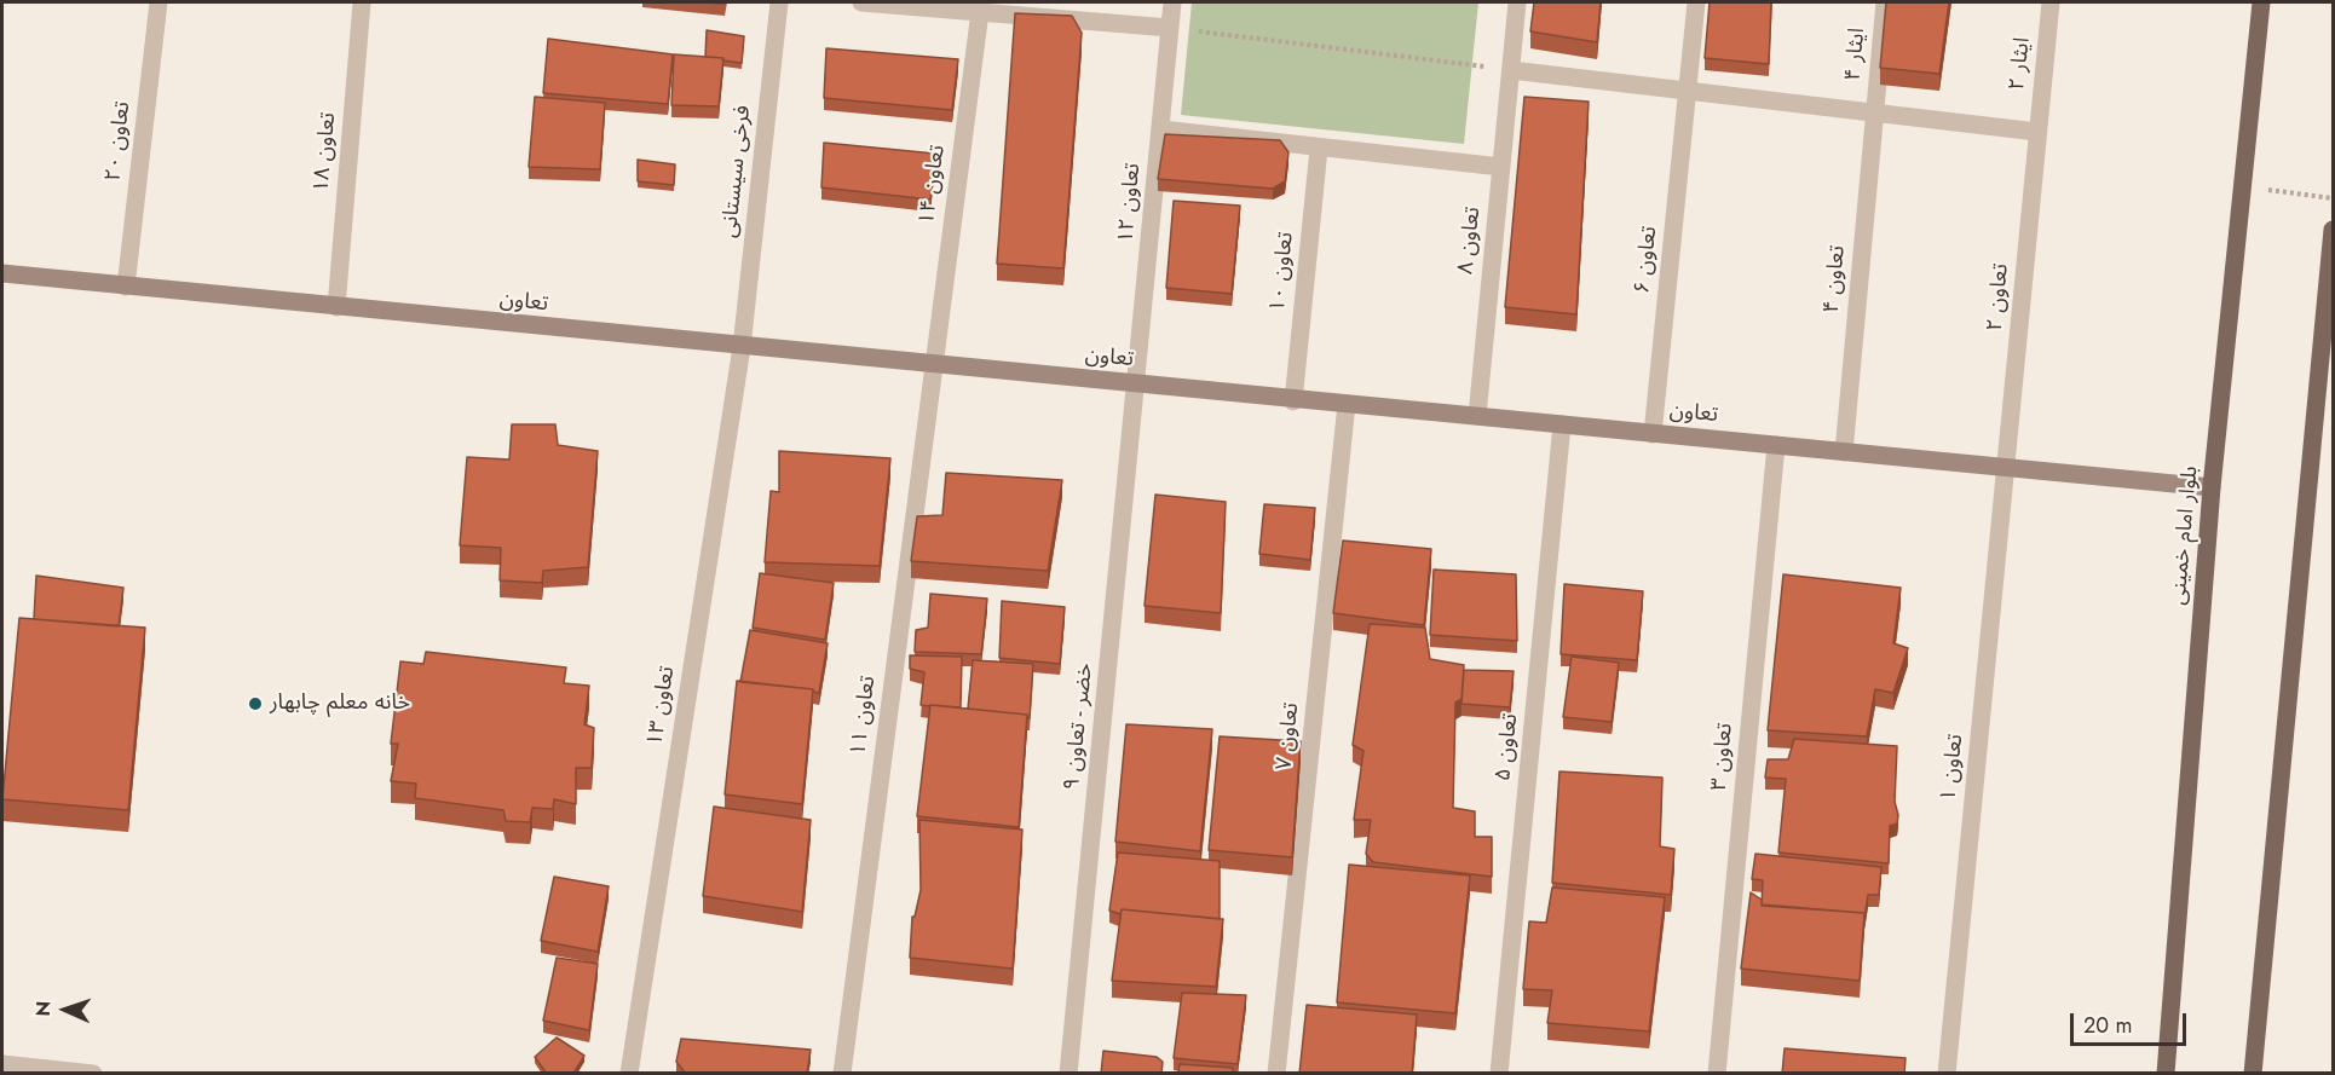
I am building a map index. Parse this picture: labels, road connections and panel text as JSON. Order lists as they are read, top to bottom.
{
  "streets": {
    "main road": ["تعاون", "بلوار امام خمینی"],
    "street": [
      "ایثار ۴",
      "ایثار ۲",
      "تعاون ۲۰",
      "تعاون ۱۸",
      "فرخی سیستانی",
      "تعاون ۱۴",
      "تعاون ۱۲",
      "تعاون ۸",
      "تعاون ۶",
      "تعاون ۱۰",
      "تعاون ۴",
      "تعاون ۲",
      "تعاون ۱۳",
      "تعاون ۱۱",
      "خضر - تعاون ۹",
      "تعاون ۷",
      "تعاون ۵",
      "تعاون ۳",
      "تعاون ۱"
    ]
  },
  "crossings": [
    ["ایثار ۴", "تعاون ۴"],
    ["ایثار ۲", "تعاون ۲"],
    ["تعاون ۲۰", "تعاون"],
    ["تعاون ۱۸", "تعاون"],
    ["فرخی سیستانی", "تعاون"],
    ["فرخی سیستانی", "تعاون ۱۳"],
    ["تعاون ۱۴", "تعاون"],
    ["تعاون ۱۴", "تعاون ۱۱"],
    ["تعاون ۱۲", "تعاون"],
    ["تعاون ۱۲", "خضر - تعاون ۹"],
    ["تعاون ۸", "تعاون"],
    ["تعاون ۶", "تعاون"],
    ["تعاون ۱۰", "تعاون"],
    ["تعاون ۴", "تعاون"],
    ["تعاون ۲", "تعاون"],
    ["تعاون ۲", "تعاون ۱"],
    ["تعاون", "بلوار امام خمینی"],
    ["تعاون", "تعاون ۱۳"],
    ["تعاون", "تعاون ۱۱"],
    ["تعاون", "خضر - تعاون ۹"],
    ["تعاون", "تعاون ۷"],
    ["تعاون", "تعاون ۵"],
    ["تعاون", "تعاون ۳"],
    ["تعاون", "تعاون ۱"]
  ],
  "places": ["خانه معلم چابهار"],
  "scale_bar": "20 m",
  "north": "left"
}
